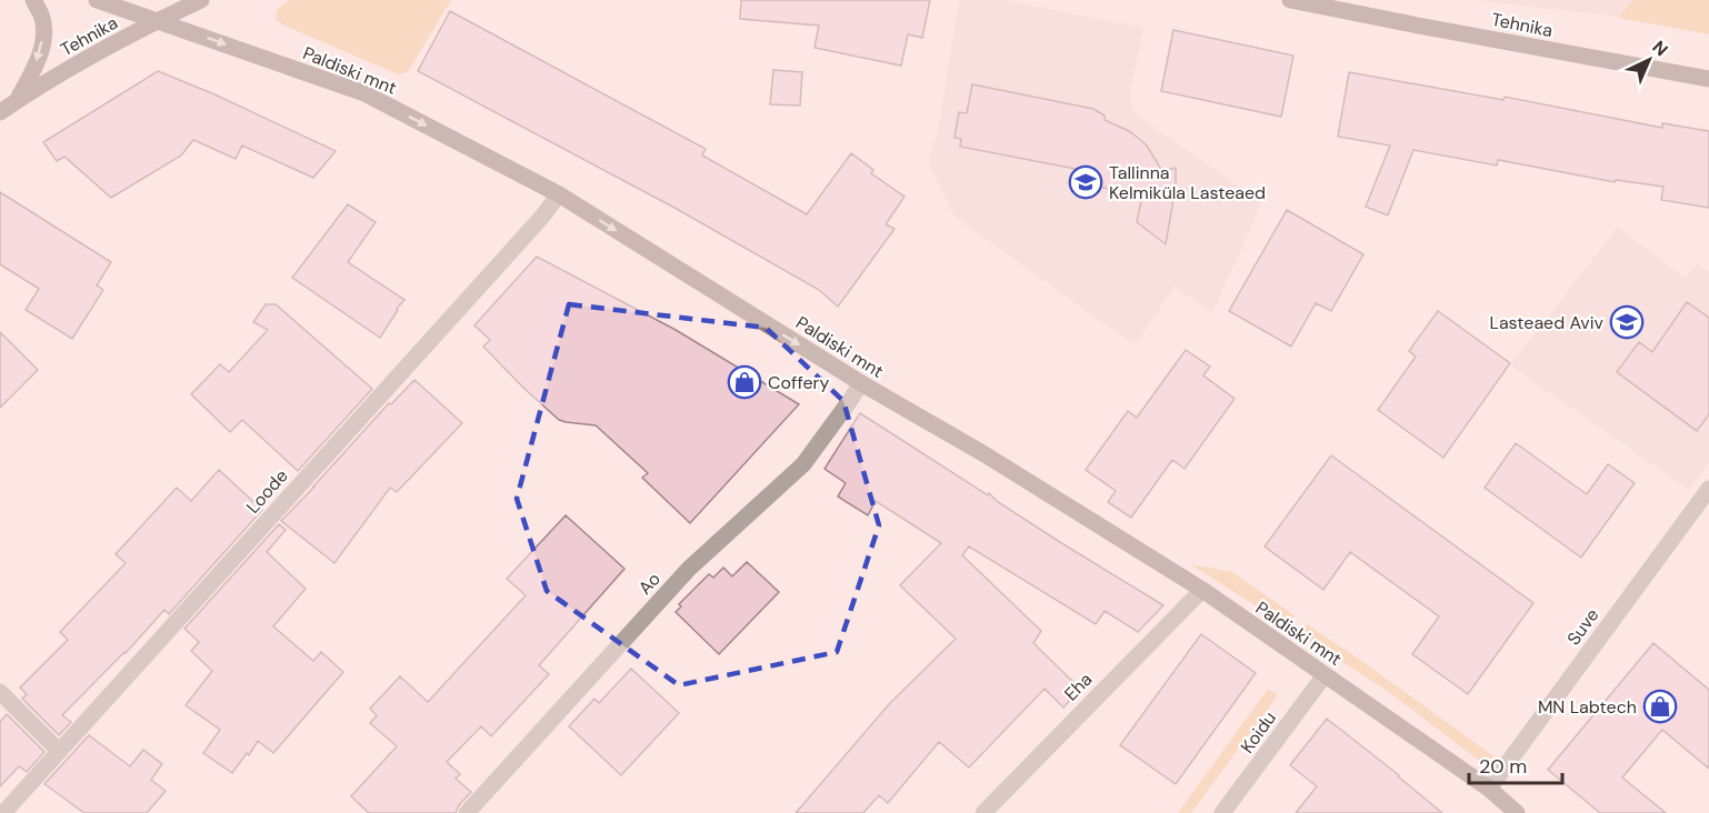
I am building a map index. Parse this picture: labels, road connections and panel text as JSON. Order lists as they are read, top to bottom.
{
  "streets": {
    "main road": ["Tehnika", "Paldiski mnt"],
    "street": [
      "Loode",
      "Ao",
      "Suve",
      "Eha",
      "Koidu"
    ]
  },
  "crossings": [
    ["Tehnika", "Paldiski mnt"],
    ["Paldiski mnt", "Loode"],
    ["Paldiski mnt", "Ao"],
    ["Paldiski mnt", "Suve"],
    ["Paldiski mnt", "Eha"],
    ["Paldiski mnt", "Koidu"]
  ],
  "one_way": ["Paldiski mnt"],
  "places": {
    "school or university": ["Tallinna Kelmiküla Lasteaed", "Lasteaed Aviv"],
    "shop": ["Coffery", "MN Labtech"]
  },
  "scale_bar": "20 m",
  "north": "top right"
}
